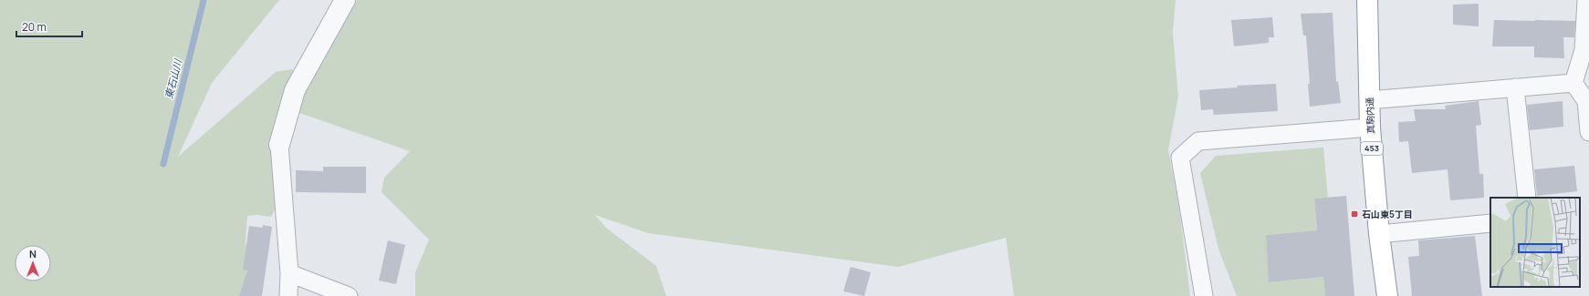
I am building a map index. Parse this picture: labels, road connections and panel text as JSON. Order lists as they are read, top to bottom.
{
  "streets": {
    "highway": ["真駒内通", "453"]
  },
  "water": ["東石山川"],
  "places": {
    "transit": ["石山東5丁目"]
  },
  "scale_bar": "20 m",
  "north": "top"
}
